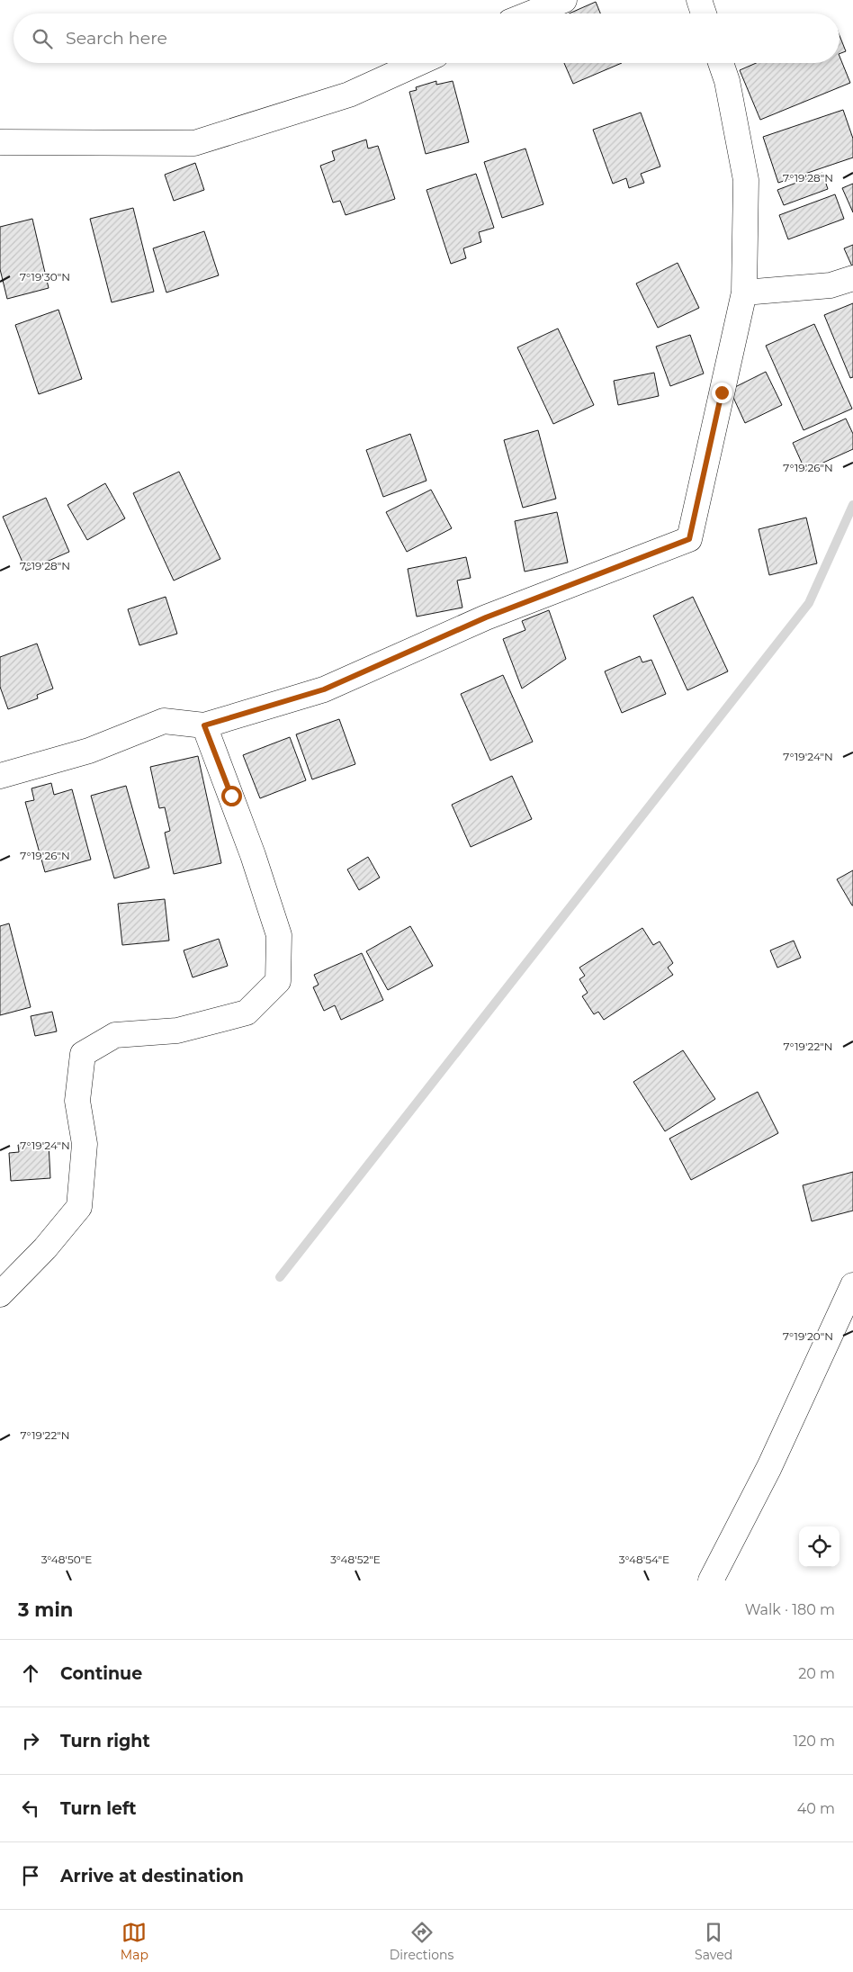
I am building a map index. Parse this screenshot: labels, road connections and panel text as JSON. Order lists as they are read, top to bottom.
{
  "page": {
    "search": "Search here",
    "heading": ["3 min", "Walk · 180 m"],
    "list": [
      ["Continue", "20 m"],
      ["Turn right", "120 m"],
      ["Turn left", "40 m"],
      "Arrive at destination"
    ],
    "nav": ["Map", "Directions", "Saved"]
  },
  "coordinates": [
    "7°19'28\"N",
    "7°19'30\"N",
    "7°19'26\"N",
    "7°19'24\"N",
    "7°19'22\"N",
    "7°19'20\"N",
    "3°48'50\"E",
    "3°48'52\"E",
    "3°48'54\"E"
  ]
}
